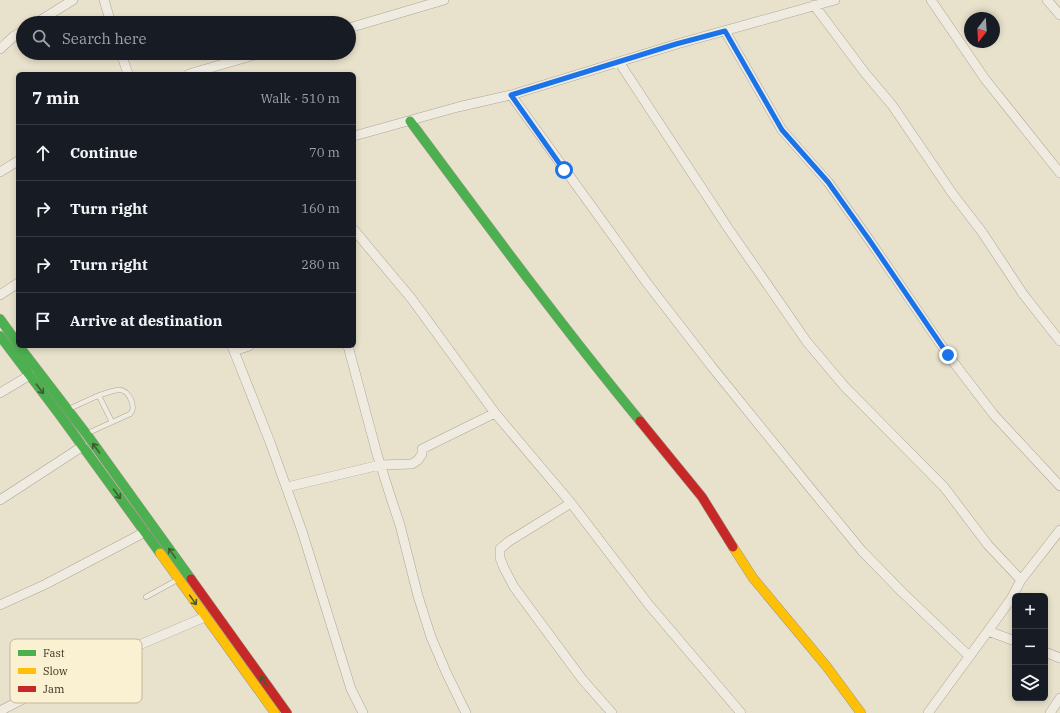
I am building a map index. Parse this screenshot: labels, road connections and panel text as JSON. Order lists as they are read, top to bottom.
{
  "legend": ["Fast", "Slow", "Jam"],
  "north": "bottom",
  "page": {
    "search": "Search here",
    "heading": ["7 min", "Walk · 510 m"],
    "list": [
      ["Continue", "70 m"],
      ["Turn right", "160 m"],
      ["Turn right", "280 m"],
      "Arrive at destination"
    ],
    "map_buttons": ["+", "−"]
  }
}
